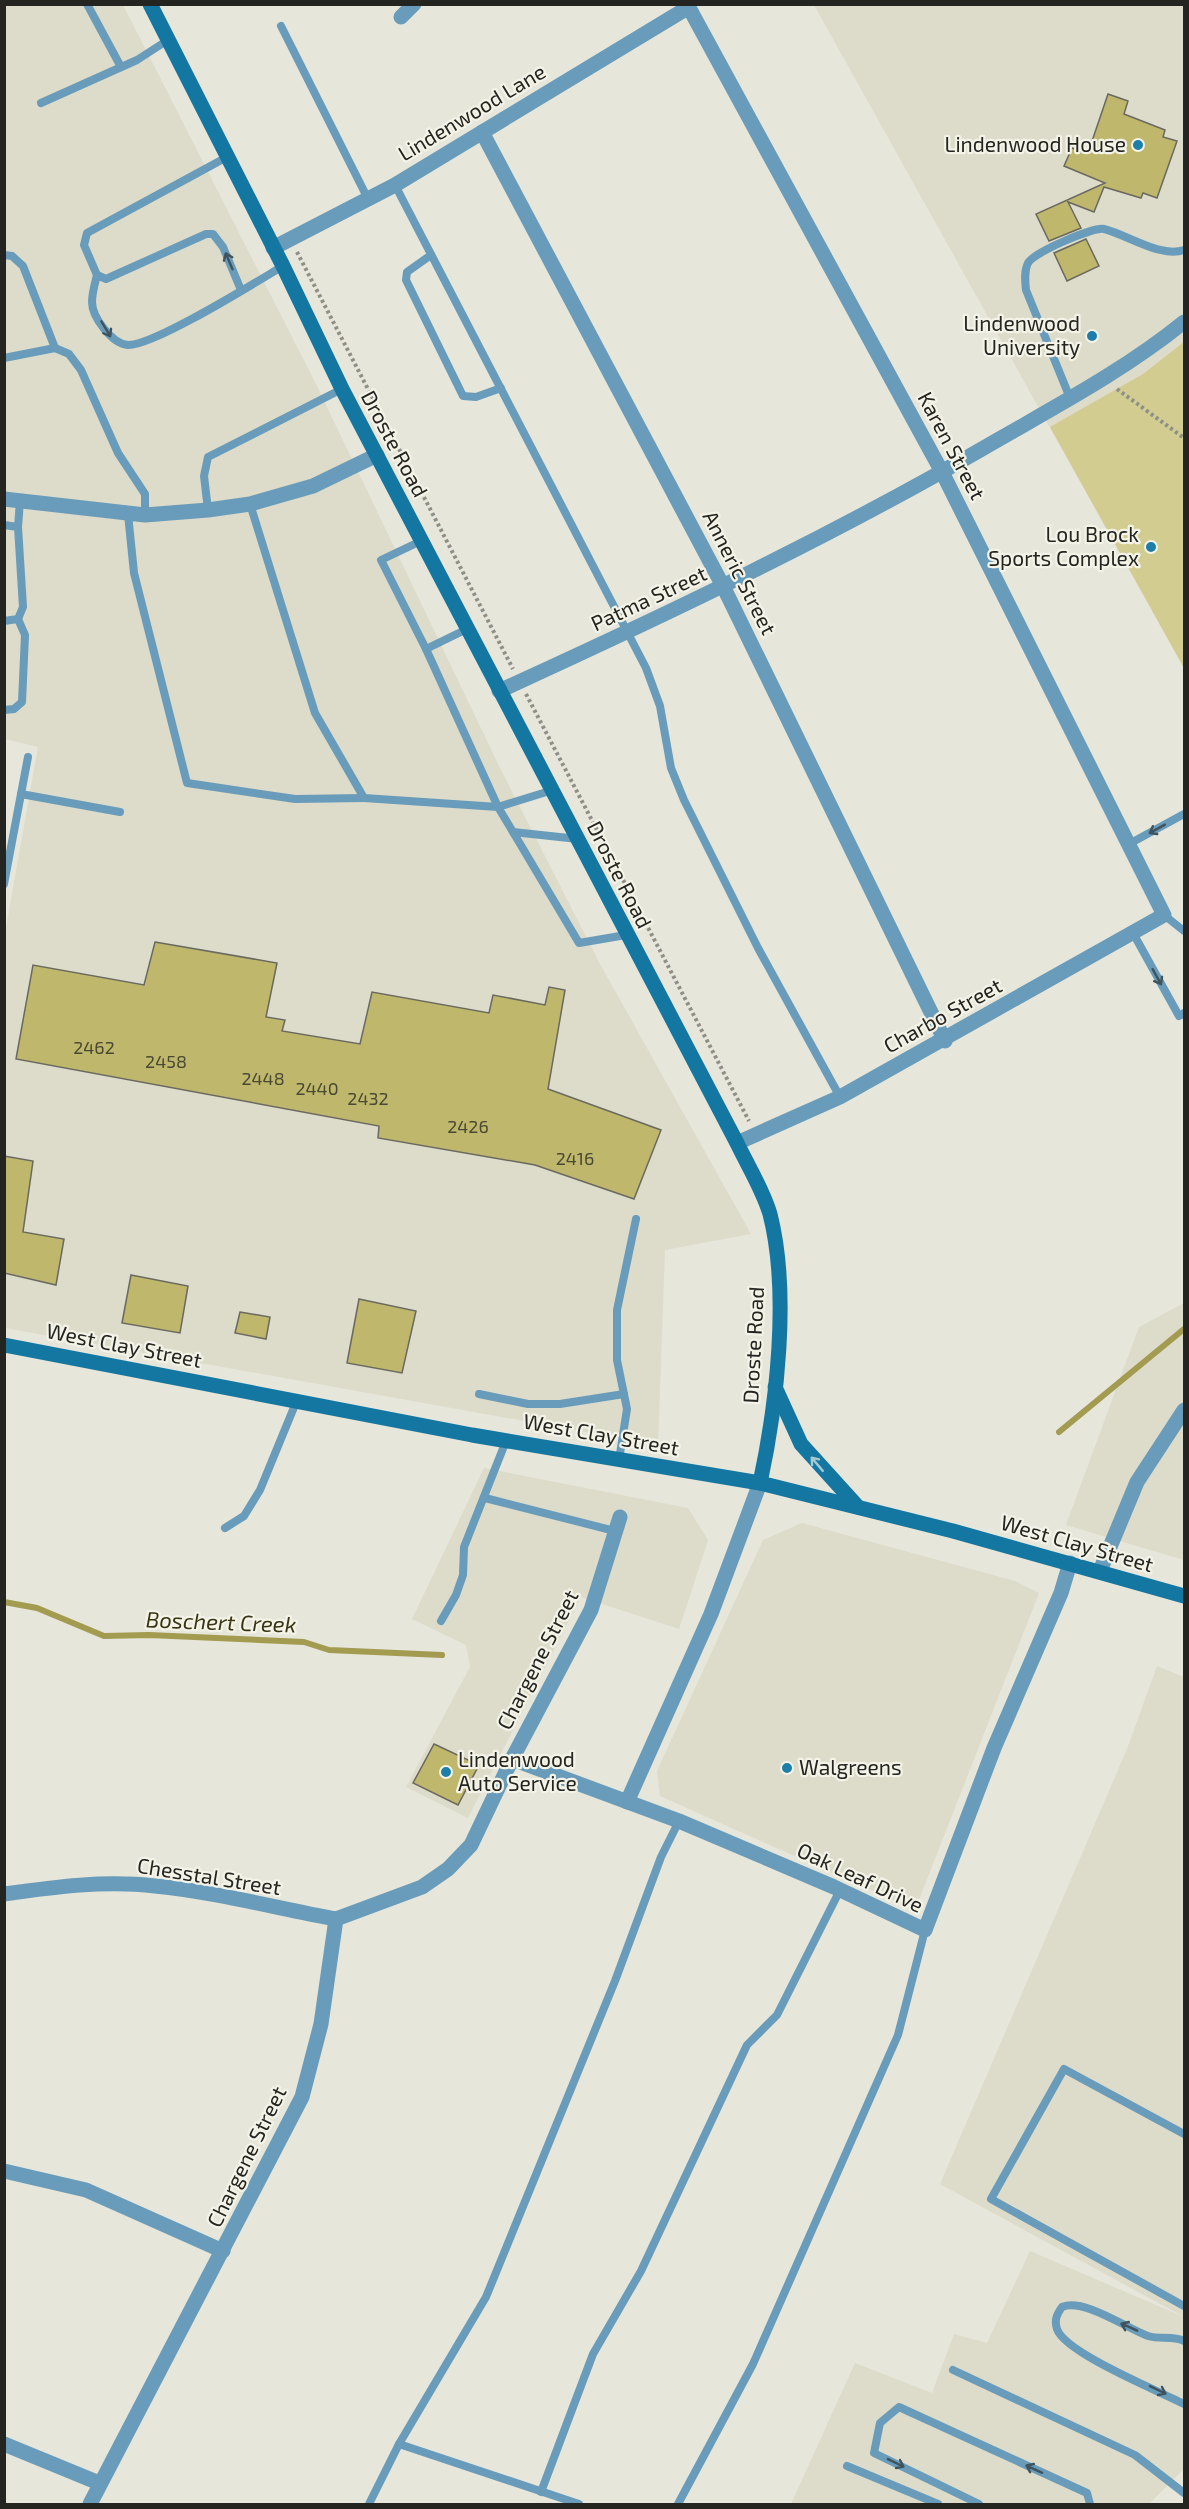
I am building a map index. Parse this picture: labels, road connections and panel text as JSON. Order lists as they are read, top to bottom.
{
  "streets": {
    "street": [
      "Lindenwood Lane",
      "Droste Road",
      "Karen Street",
      "Anneric Street",
      "Patma Street",
      "Charbo Street",
      "West Clay Street",
      "Chargene Street",
      "Chesstal Street",
      "Oak Leaf Drive"
    ]
  },
  "crossings": [
    ["Lindenwood Lane", "Droste Road"],
    ["Lindenwood Lane", "Karen Street"],
    ["Lindenwood Lane", "Anneric Street"],
    ["Droste Road", "Patma Street"],
    ["Droste Road", "Charbo Street"],
    ["Droste Road", "West Clay Street"],
    ["Droste Road", "Oak Leaf Drive"],
    ["Karen Street", "Patma Street"],
    ["Karen Street", "Charbo Street"],
    ["Anneric Street", "Patma Street"],
    ["Anneric Street", "Charbo Street"],
    ["West Clay Street", "Oak Leaf Drive"],
    ["Chargene Street", "Chesstal Street"],
    ["Chargene Street", "Oak Leaf Drive"]
  ],
  "water": ["Boschert Creek"],
  "places": [
    "Lindenwood House",
    "Lindenwood University",
    "Lou Brock Sports Complex",
    "Walgreens",
    "Lindenwood Auto Service"
  ],
  "house_numbers": [
    "2462",
    "2458",
    "2448",
    "2440",
    "2432",
    "2426",
    "2416"
  ]
}
